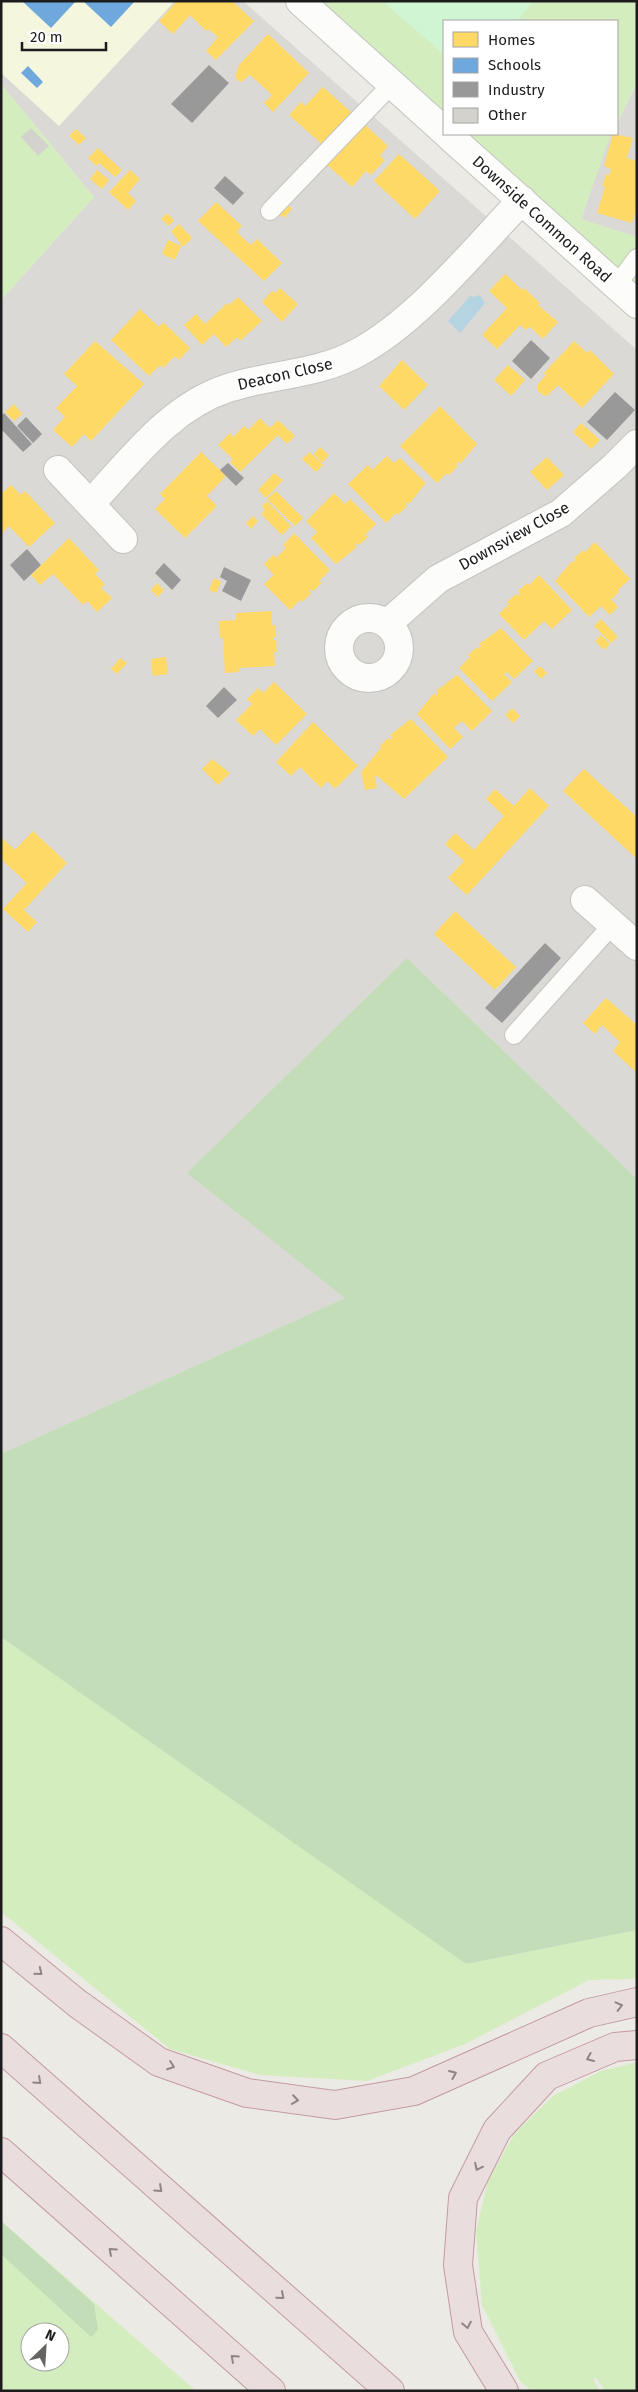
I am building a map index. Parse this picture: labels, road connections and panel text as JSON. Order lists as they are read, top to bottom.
{
  "streets": {
    "street": ["Downside Common Road", "Deacon Close", "Downsview Close"]
  },
  "crossings": [
    ["Downside Common Road", "Deacon Close"]
  ],
  "legend": [
    "Homes",
    "Schools",
    "Industry",
    "Other"
  ],
  "scale_bar": "20 m",
  "north": "top right"
}
